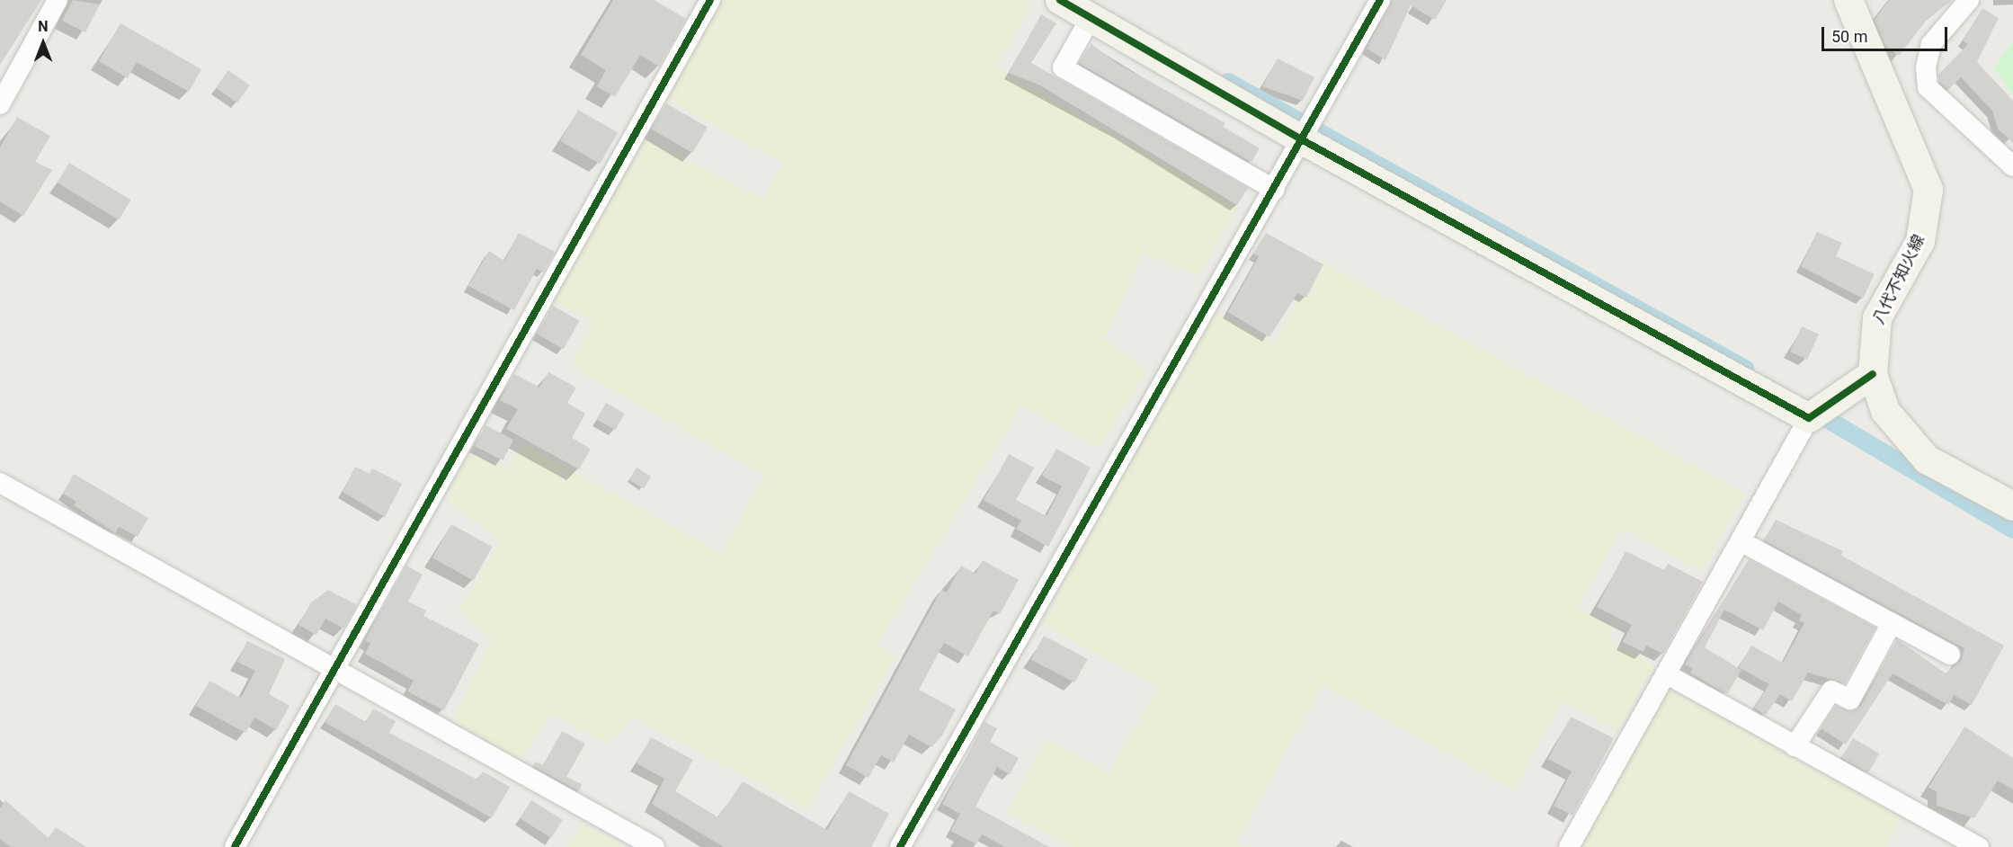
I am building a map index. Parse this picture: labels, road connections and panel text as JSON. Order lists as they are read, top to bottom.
{
  "streets": {
    "street": ["八代不知火線"]
  },
  "scale_bar": "50 m",
  "north": "top"
}
